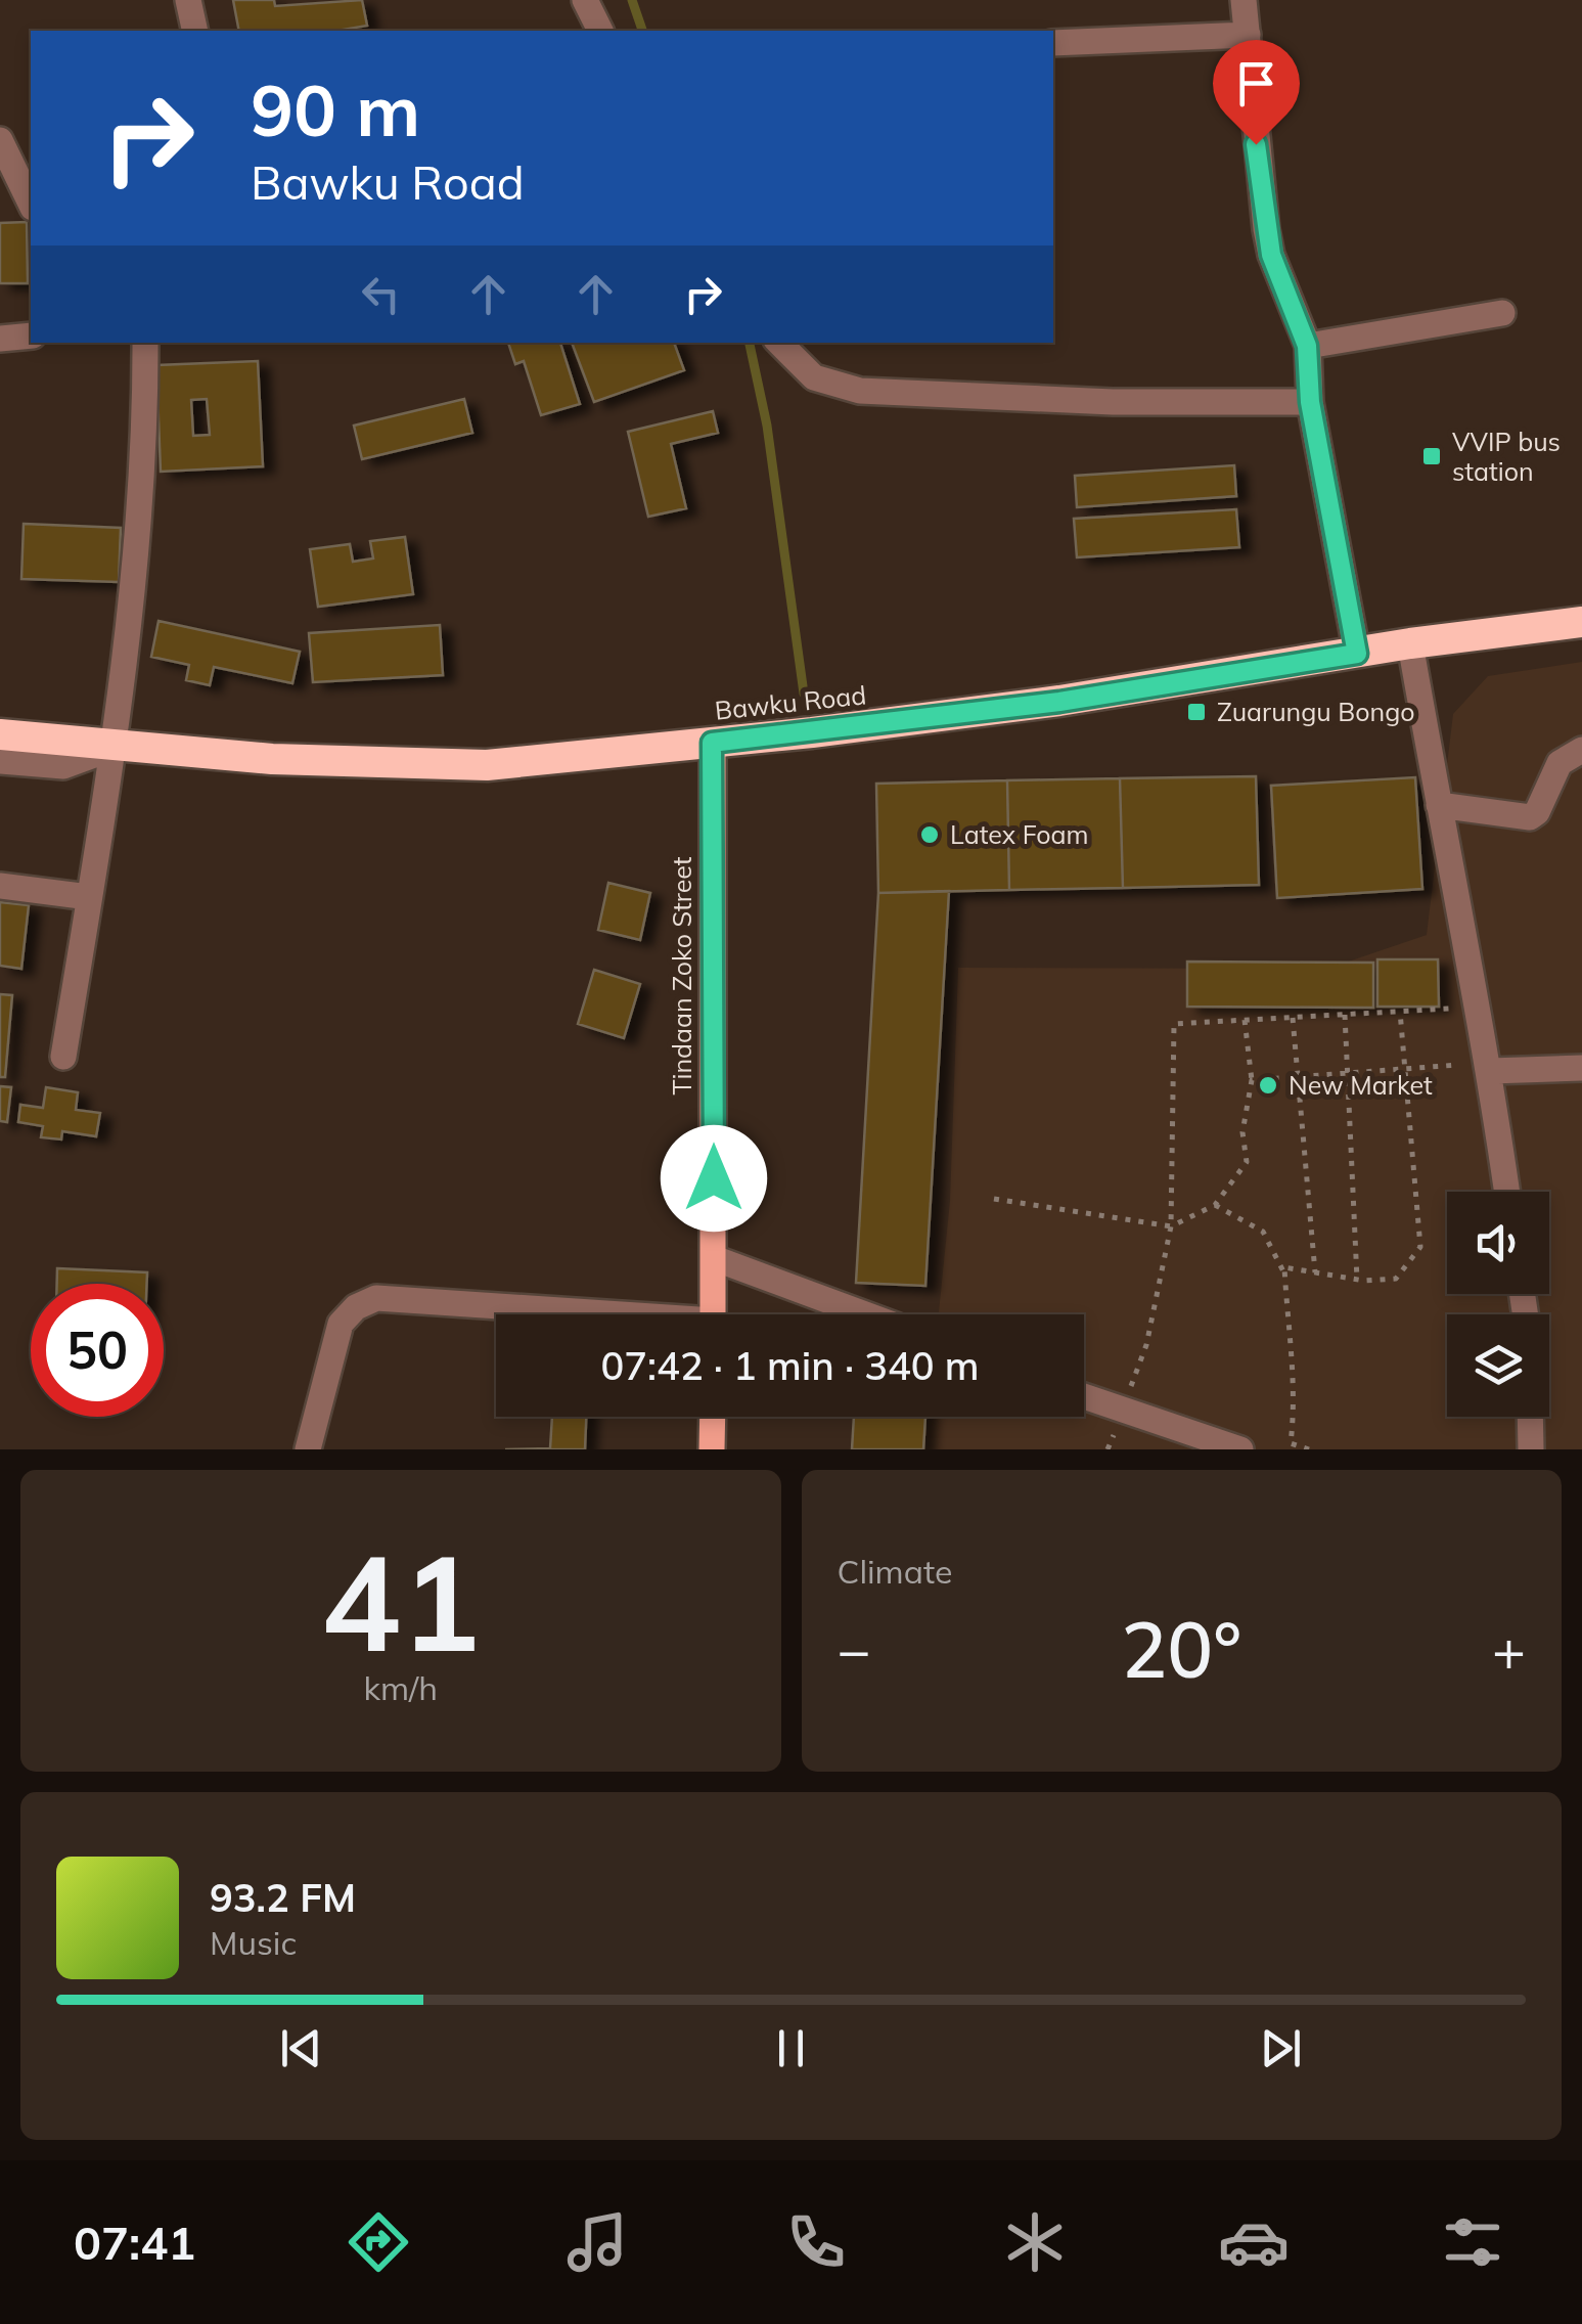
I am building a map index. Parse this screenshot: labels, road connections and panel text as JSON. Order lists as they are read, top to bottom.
{
  "streets": {
    "highway": ["Bawku Road"],
    "main road": ["Tindaan Zoko Street"]
  },
  "crossings": [
    ["Bawku Road", "Tindaan Zoko Street"]
  ],
  "places": {
    "transit": ["VVIP bus station", "Zuarungu Bongo"],
    "other": ["Latex Foam", "New Market"]
  },
  "page": {
    "turn": ["90 m", "Bawku Road"],
    "limit": "50",
    "trip": "07:42 · 1 min · 340 m",
    "tile": [
      ["41", "km/h"],
      "Climate"
    ],
    "heat": ["−", "20°", "+"],
    "song": ["93.2 FM", "Music"],
    "tabs": "07:41"
  }
}
